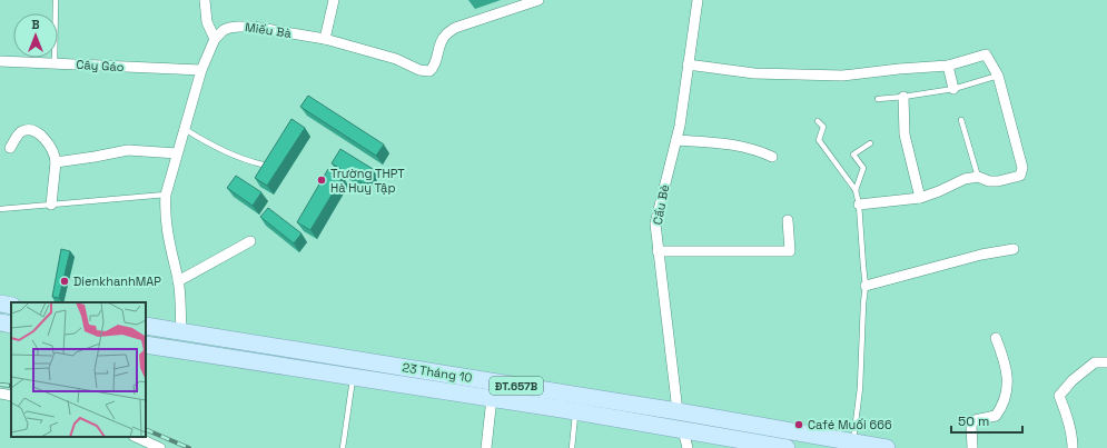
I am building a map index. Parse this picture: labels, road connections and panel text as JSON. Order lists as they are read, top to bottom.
{
  "streets": {
    "main road": ["23 Tháng 10", "ĐT.657B"],
    "street": ["Miếu Bà", "Cây Gáo", "Cầu Bè"]
  },
  "crossings": [
    ["Cầu Bè", "23 Tháng 10"]
  ],
  "places": ["Trường THPT Hà Huy Tập", "DienkhanhMAP", "Café Muối 666"],
  "scale_bar": "50 m",
  "north": "top"
}
